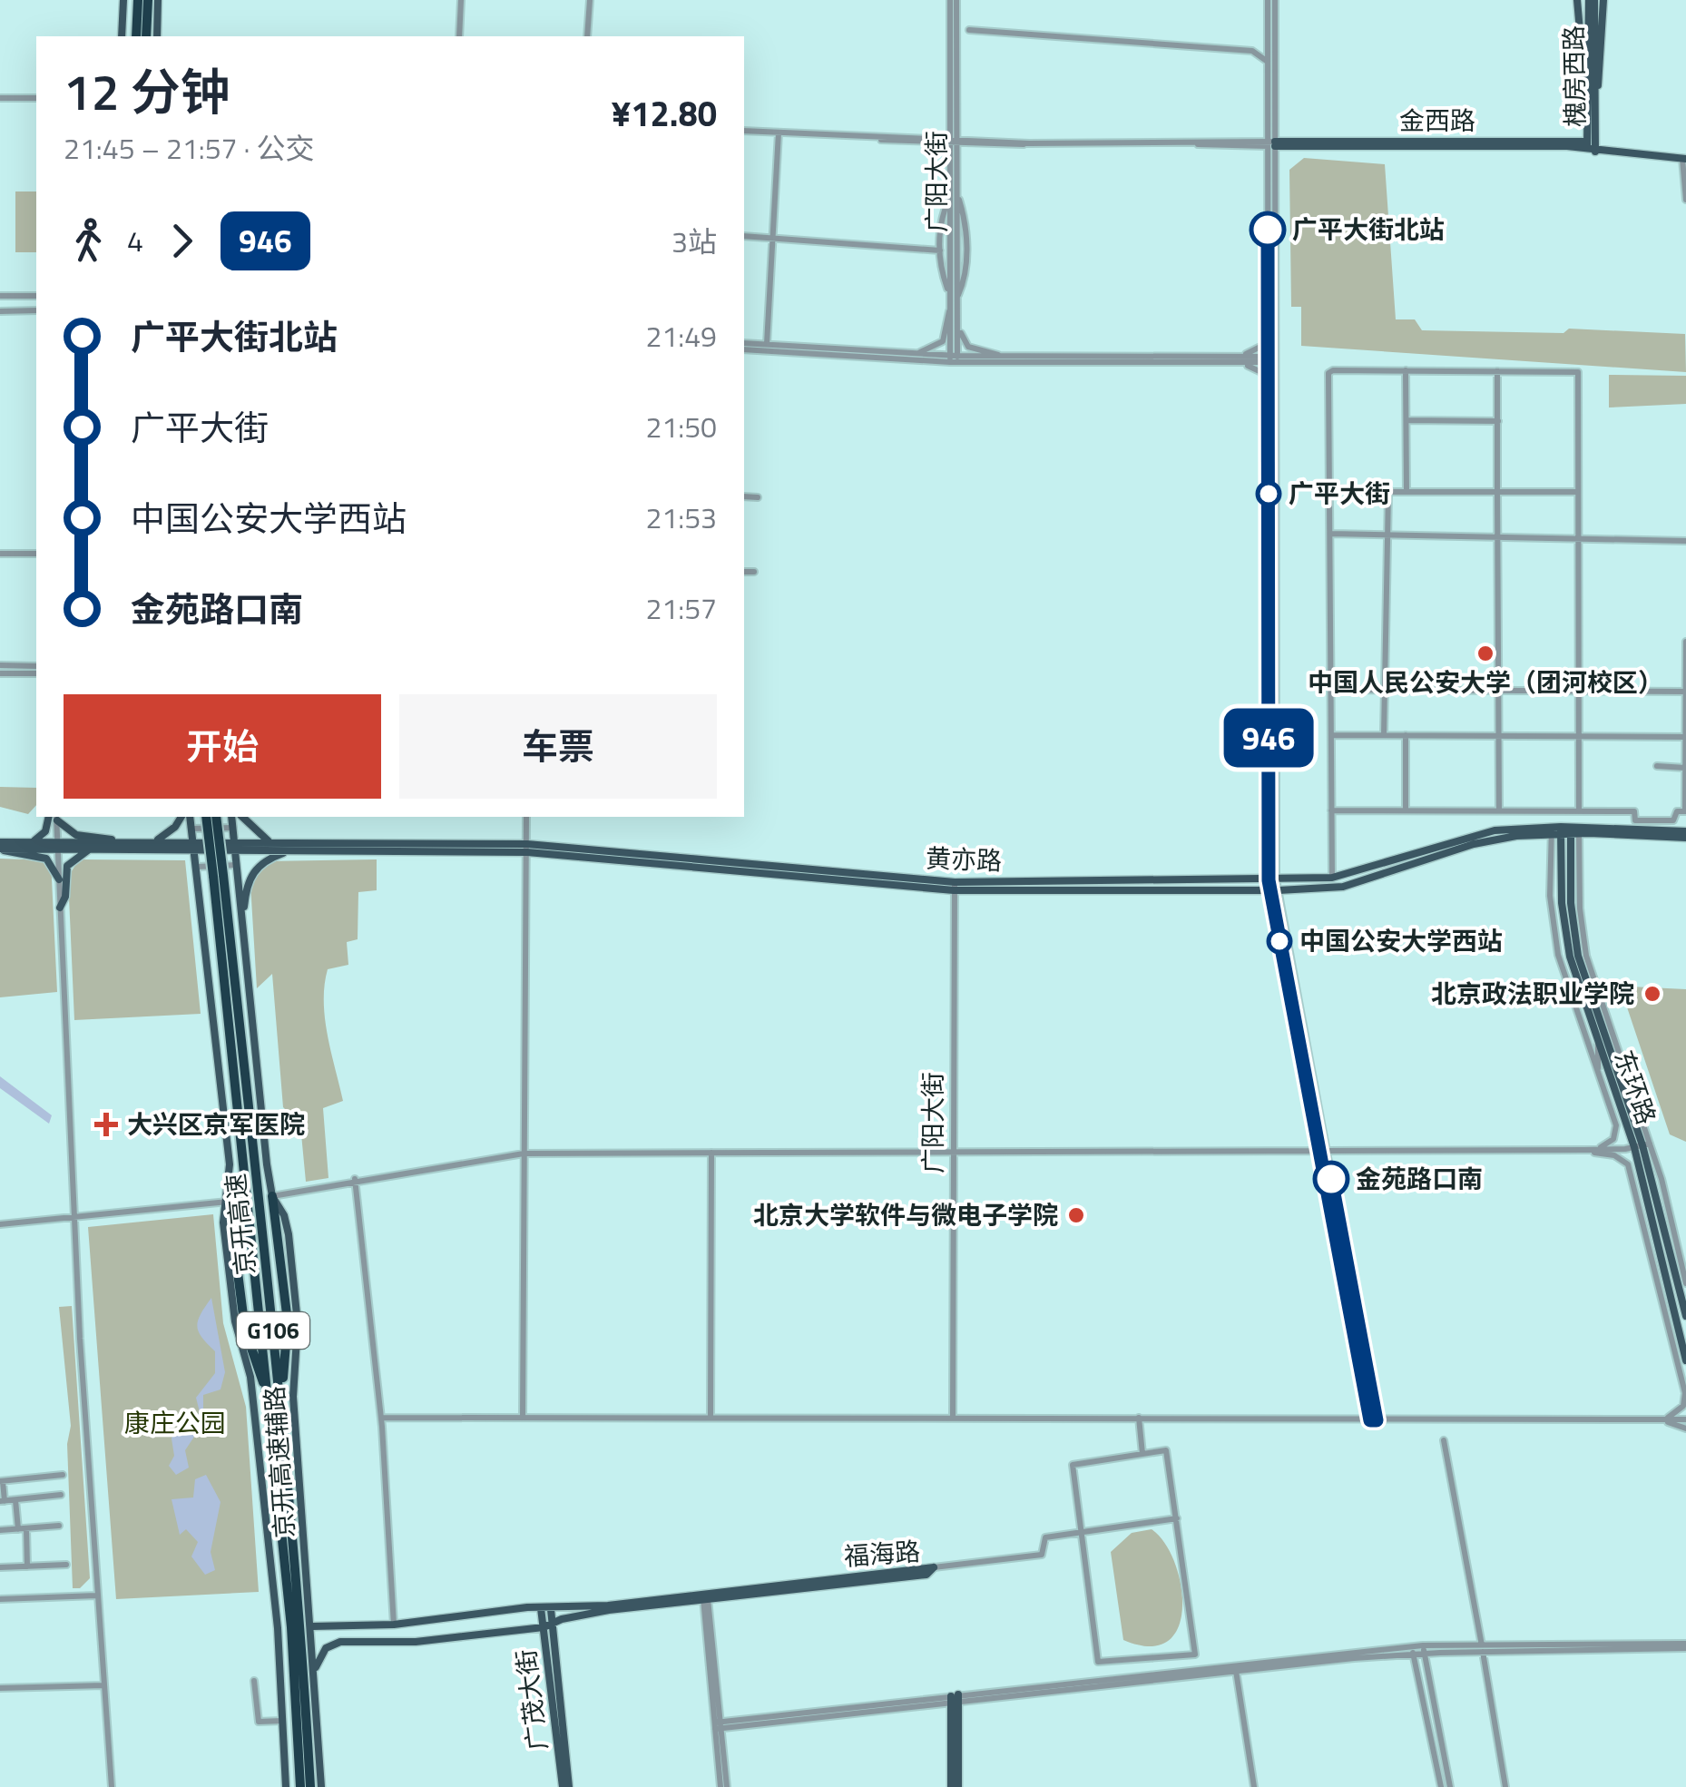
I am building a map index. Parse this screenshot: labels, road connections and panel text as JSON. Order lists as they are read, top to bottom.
{
  "streets": {
    "highway": ["京开高速", "G106"],
    "main road": [
      "槐房西路",
      "金西路",
      "黄亦路",
      "东环路",
      "京开高速辅路",
      "福海路",
      "广茂大街"
    ],
    "street": ["广阳大街"]
  },
  "crossings": [
    ["槐房西路", "金西路"],
    ["广阳大街", "黄亦路"],
    ["黄亦路", "东环路"],
    ["黄亦路", "京开高速辅路"],
    ["京开高速", "G106"],
    ["京开高速辅路", "福海路"],
    ["福海路", "广茂大街"]
  ],
  "parks": ["康庄公园"],
  "places": {
    "other": [
      "广平大街北站",
      "广平大街",
      "中国人民公安大学（团河校区）",
      "中国公安大学西站",
      "北京政法职业学院",
      "金苑路口南",
      "北京大学软件与微电子学院"
    ],
    "health": ["大兴区京军医院"]
  },
  "lines": ["bus line 946"],
  "page": {
    "on_map": "946",
    "heading": ["12 分钟", "21:45 – 21:57 · 公交", "¥12.80"],
    "legs": ["4", "946", "3站"],
    "list": [
      {
        "name": "广平大街北站",
        "value": "21:49"
      },
      {
        "name": "广平大街",
        "value": "21:50"
      },
      {
        "name": "中国公安大学西站",
        "value": "21:53"
      },
      {
        "name": "金苑路口南",
        "value": "21:57"
      }
    ],
    "buttons": ["开始", "车票"]
  }
}
